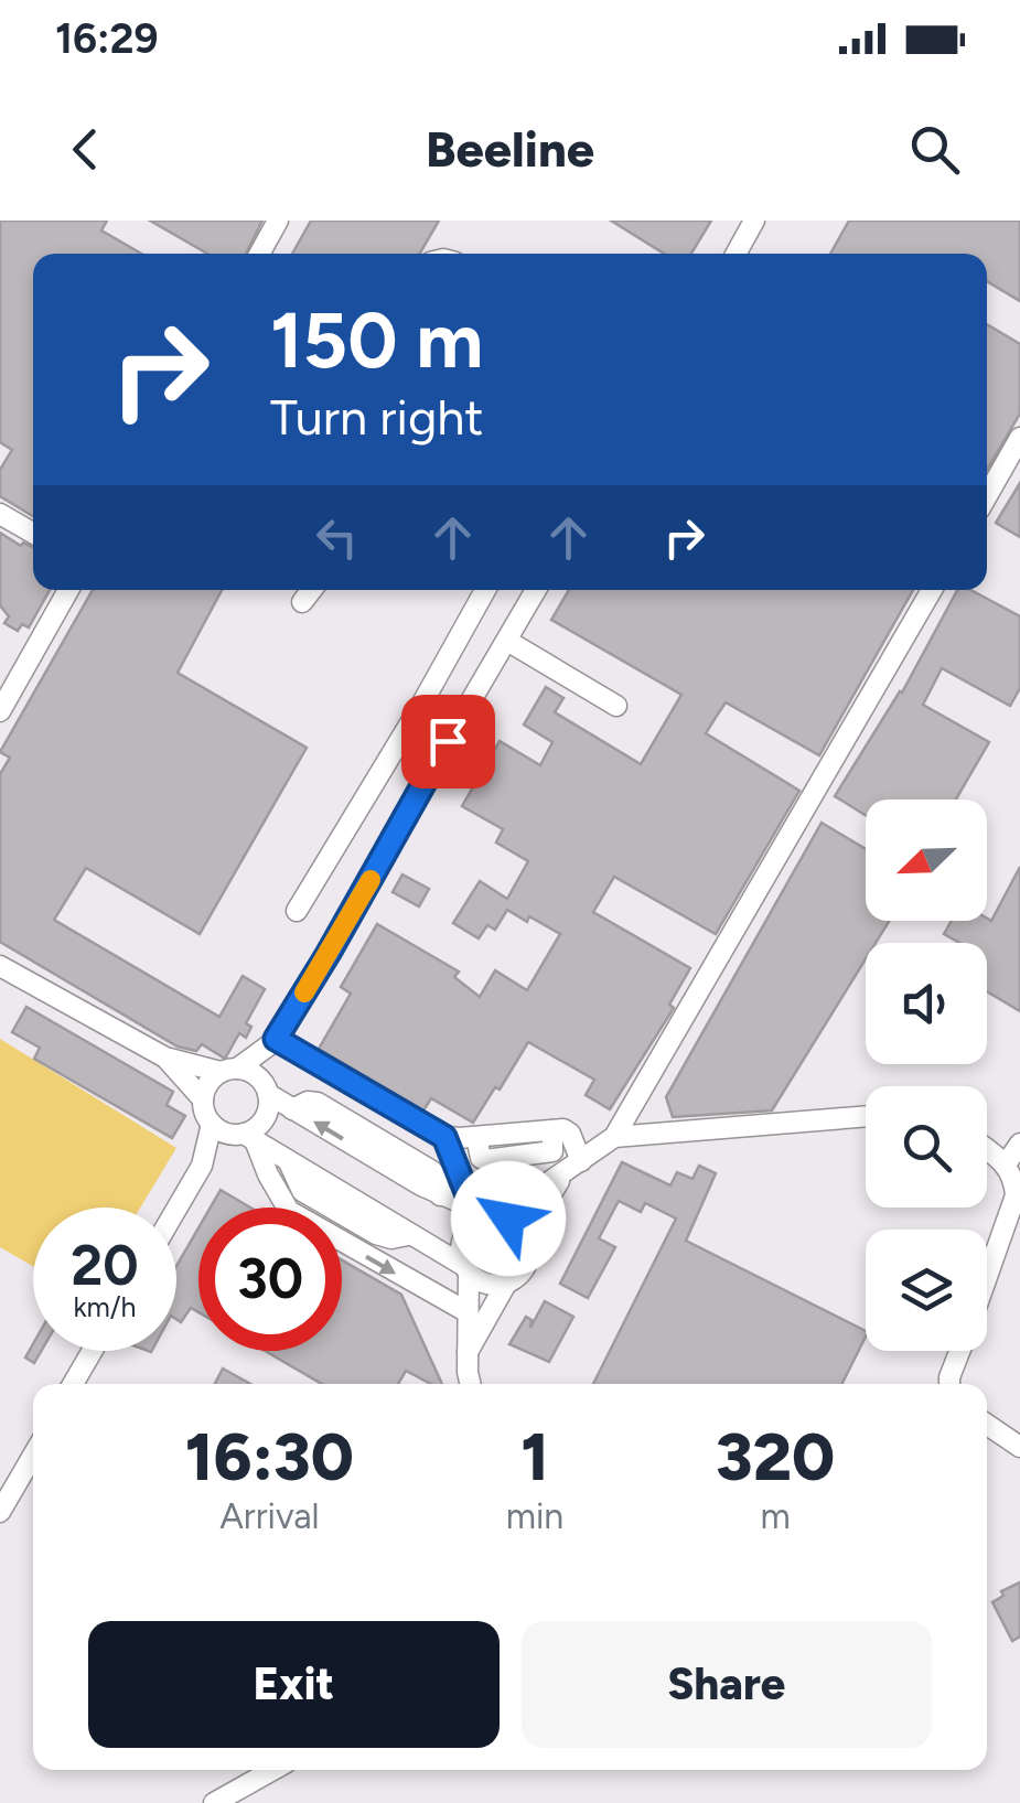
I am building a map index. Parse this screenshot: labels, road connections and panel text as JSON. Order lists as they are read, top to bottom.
{
  "north": "bottom left",
  "page": {
    "status": "16:29",
    "header": "Beeline",
    "turn": ["150 m", "Turn right"],
    "speed": "20 km/h",
    "limit": "30",
    "eta": [
      "16:30",
      "Arrival",
      "1",
      "min",
      "320",
      "m"
    ],
    "buttons": ["Exit", "Share"]
  }
}
